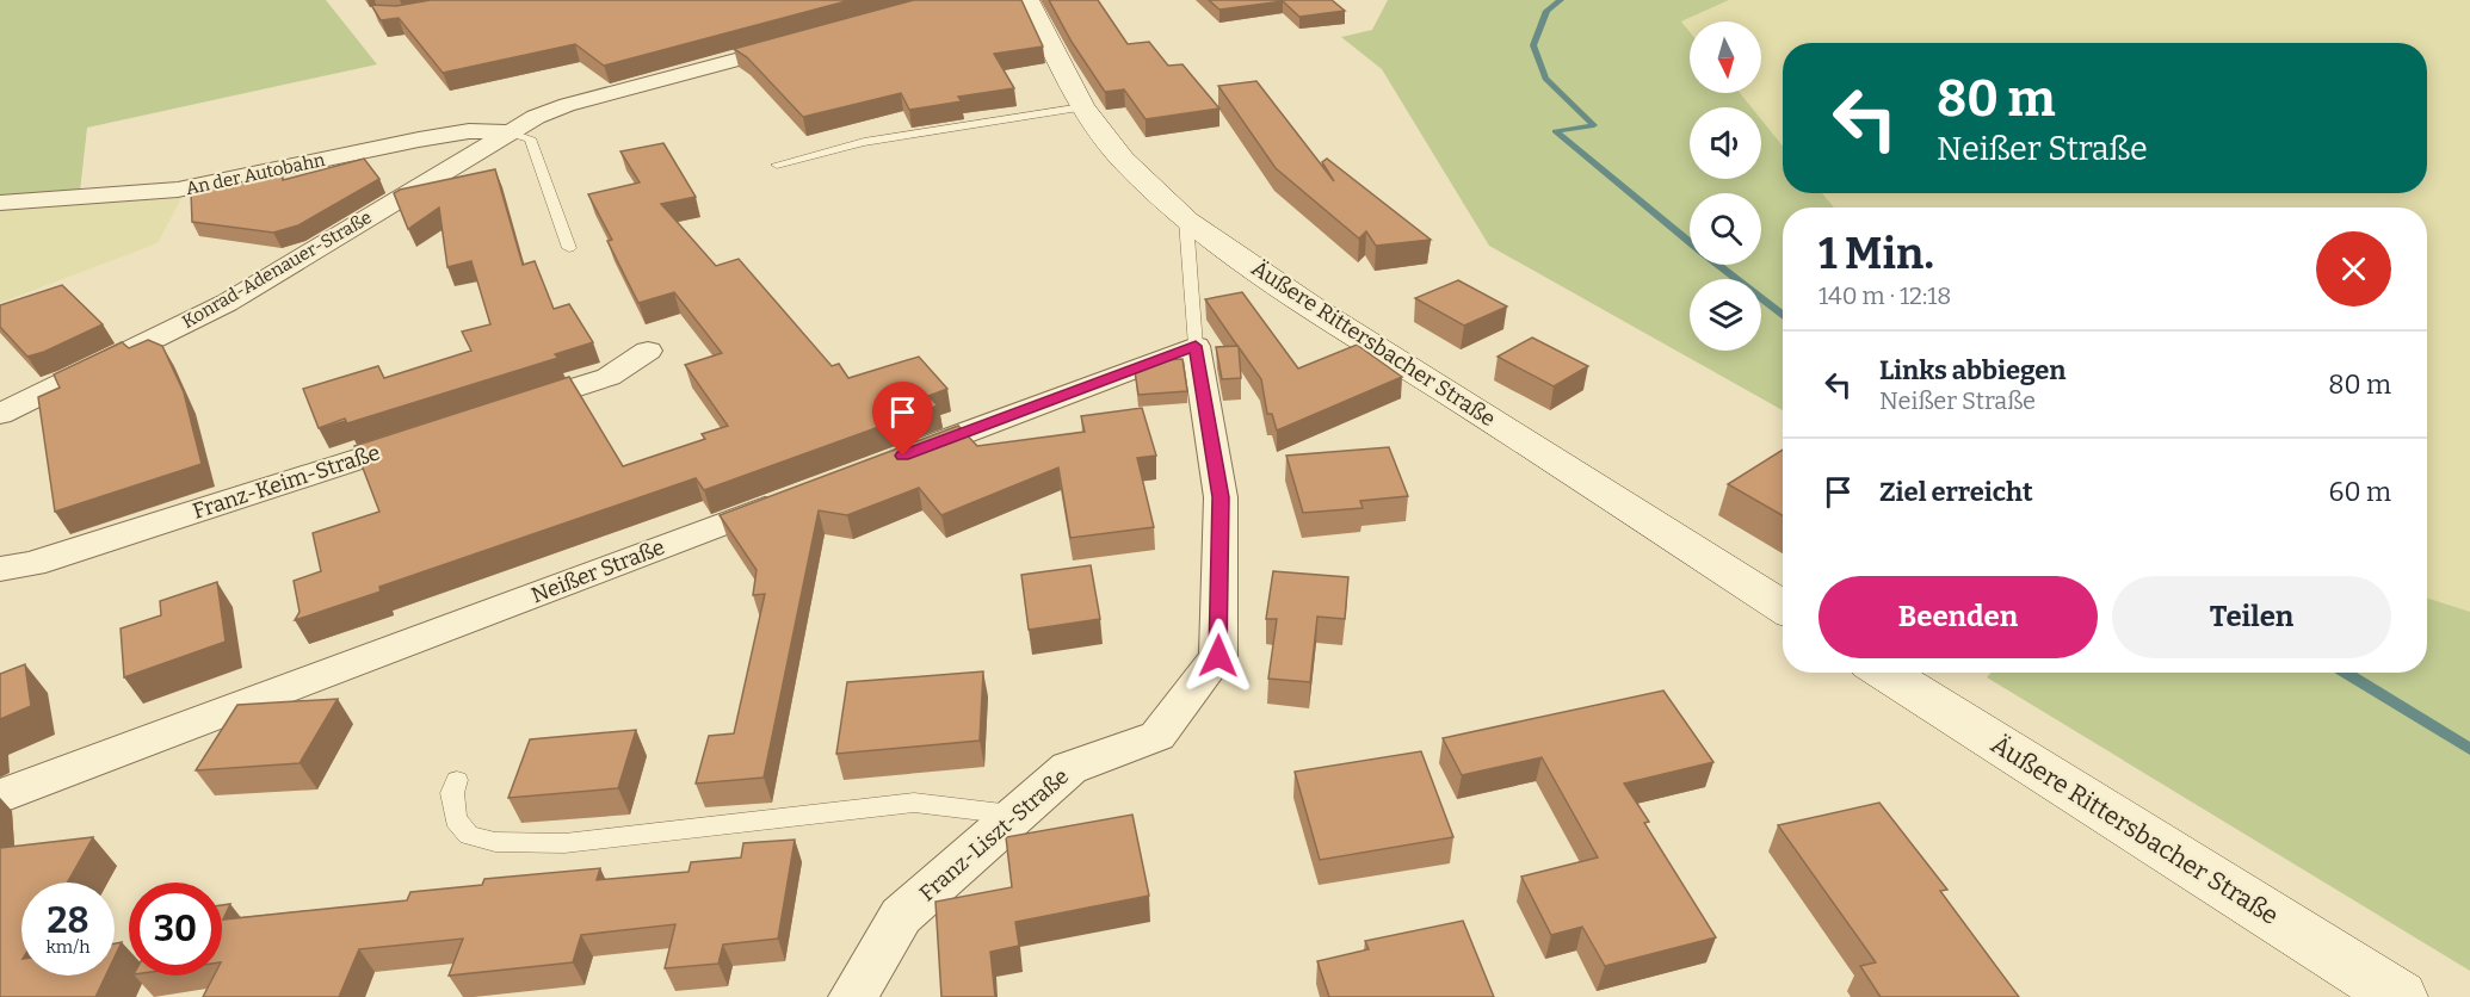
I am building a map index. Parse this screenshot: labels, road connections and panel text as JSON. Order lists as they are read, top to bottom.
{
  "streets": {
    "main road": ["Äußere Rittersbacher Straße"],
    "street": [
      "An der Autobahn",
      "Konrad-Adenauer-Straße",
      "Franz-Keim-Straße",
      "Neißer Straße",
      "Franz-Liszt-Straße"
    ]
  },
  "crossings": [
    ["An der Autobahn", "Konrad-Adenauer-Straße"],
    ["Äußere Rittersbacher Straße", "Franz-Liszt-Straße"]
  ],
  "north": "bottom",
  "page": {
    "turn": ["80 m", "Neißer Straße"],
    "heading": ["1 Min.", "140 m · 12:18"],
    "list": [
      {
        "name": "Links abbiegen",
        "note": "Neißer Straße",
        "value": "80 m"
      },
      {
        "name": "Ziel erreicht",
        "value": "60 m"
      }
    ],
    "buttons": ["Beenden", "Teilen"],
    "speed": "28 km/h",
    "limit": "30"
  }
}
